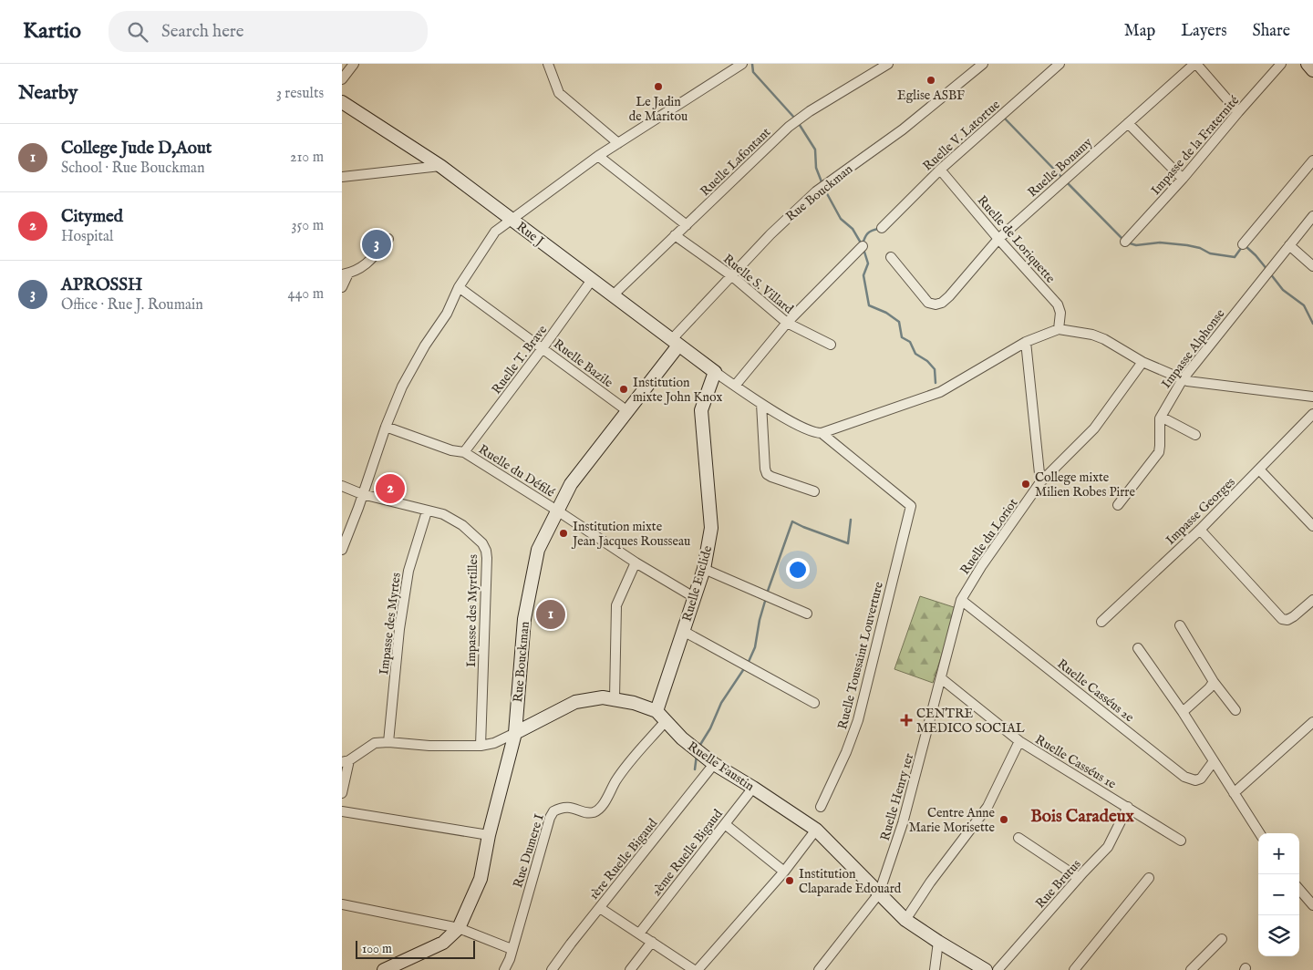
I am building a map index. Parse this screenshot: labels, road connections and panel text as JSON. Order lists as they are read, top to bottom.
{
  "streets": {
    "street": [
      "Ruelle V. Latortue",
      "Impasse de la Fraternité",
      "Ruelle Lafontant",
      "Ruelle Bonamy",
      "Rue Bouckman",
      "Rue J",
      "Ruelle de Loriquette",
      "Ruelle S. Villard",
      "Impasse Alphonse",
      "Ruelle T. Brave",
      "Ruelle Bazile",
      "Ruelle du Défilé",
      "Impasse Georges",
      "Ruelle du Loriot",
      "Ruelle Euclide",
      "Impasse des Myrtilles",
      "Impasse des Myrtes",
      "Ruelle Toussaint Louverture",
      "Ruelle Casséus 2e",
      "Ruelle Casséus 1e",
      "Ruelle Faustin",
      "Ruelle Henry 1er",
      "Rue Dumere I",
      "2ème Ruelle Bigaud",
      "1ère Ruelle Bigaud",
      "Rue Brutus"
    ]
  },
  "crossings": [
    ["Ruelle V. Latortue", "Ruelle de Loriquette"],
    ["Ruelle Lafontant", "Rue J"],
    ["Ruelle Lafontant", "Ruelle S. Villard"],
    ["Ruelle Bonamy", "Ruelle de Loriquette"],
    ["Rue Bouckman", "Rue J"],
    ["Rue Bouckman", "Ruelle S. Villard"],
    ["Rue Bouckman", "Ruelle Bazile"],
    ["Rue Bouckman", "Ruelle du Défilé"],
    ["Rue J", "Ruelle T. Brave"],
    ["Rue J", "Ruelle Euclide"],
    ["Ruelle T. Brave", "Ruelle Bazile"],
    ["Ruelle T. Brave", "Ruelle du Défilé"],
    ["Ruelle du Défilé", "Ruelle Euclide"],
    ["Ruelle du Loriot", "Ruelle Casséus 2e"],
    ["Ruelle du Loriot", "Ruelle Henry 1er"],
    ["Ruelle Euclide", "Ruelle Faustin"],
    ["Impasse des Myrtilles", "Impasse des Myrtes"],
    ["Ruelle Casséus 2e", "Ruelle Henry 1er"],
    ["Ruelle Casséus 1e", "Ruelle Henry 1er"],
    ["Ruelle Casséus 1e", "Rue Brutus"],
    ["Ruelle Faustin", "Ruelle Henry 1er"],
    ["Ruelle Faustin", "Rue Dumere I"],
    ["Ruelle Faustin", "2ème Ruelle Bigaud"],
    ["Ruelle Faustin", "1ère Ruelle Bigaud"]
  ],
  "districts": ["Bois Caradeux"],
  "places": {
    "other": [
      "Eglise ASBF",
      "Le Jadin de Maritou",
      "Institution mixte John Knox",
      "College mixte Milien Robes Pirre",
      "Institution mixte Jean Jacques Rousseau",
      "Centre Anne Marie Morisette",
      "Institution Claparade Edouard"
    ],
    "health": ["CENTRE MEDICO SOCIAL"]
  },
  "scale_bar": "100 m",
  "page": {
    "header": "Kartio",
    "search": "Search here",
    "nav": ["Map", "Layers", "Share"],
    "heading": ["Nearby", "3 results"],
    "list": [
      {
        "mark": "1",
        "name": "College Jude D,Aout",
        "note": "School · Rue Bouckman",
        "value": "210 m"
      },
      {
        "mark": "2",
        "name": "Citymed",
        "note": "Hospital",
        "value": "350 m"
      },
      {
        "mark": "3",
        "name": "APROSSH",
        "note": "Office · Rue J. Roumain",
        "value": "440 m"
      }
    ],
    "pins": ["3", "2", "1"],
    "map_buttons": ["+", "−"],
    "scale": "100 m"
  }
}
